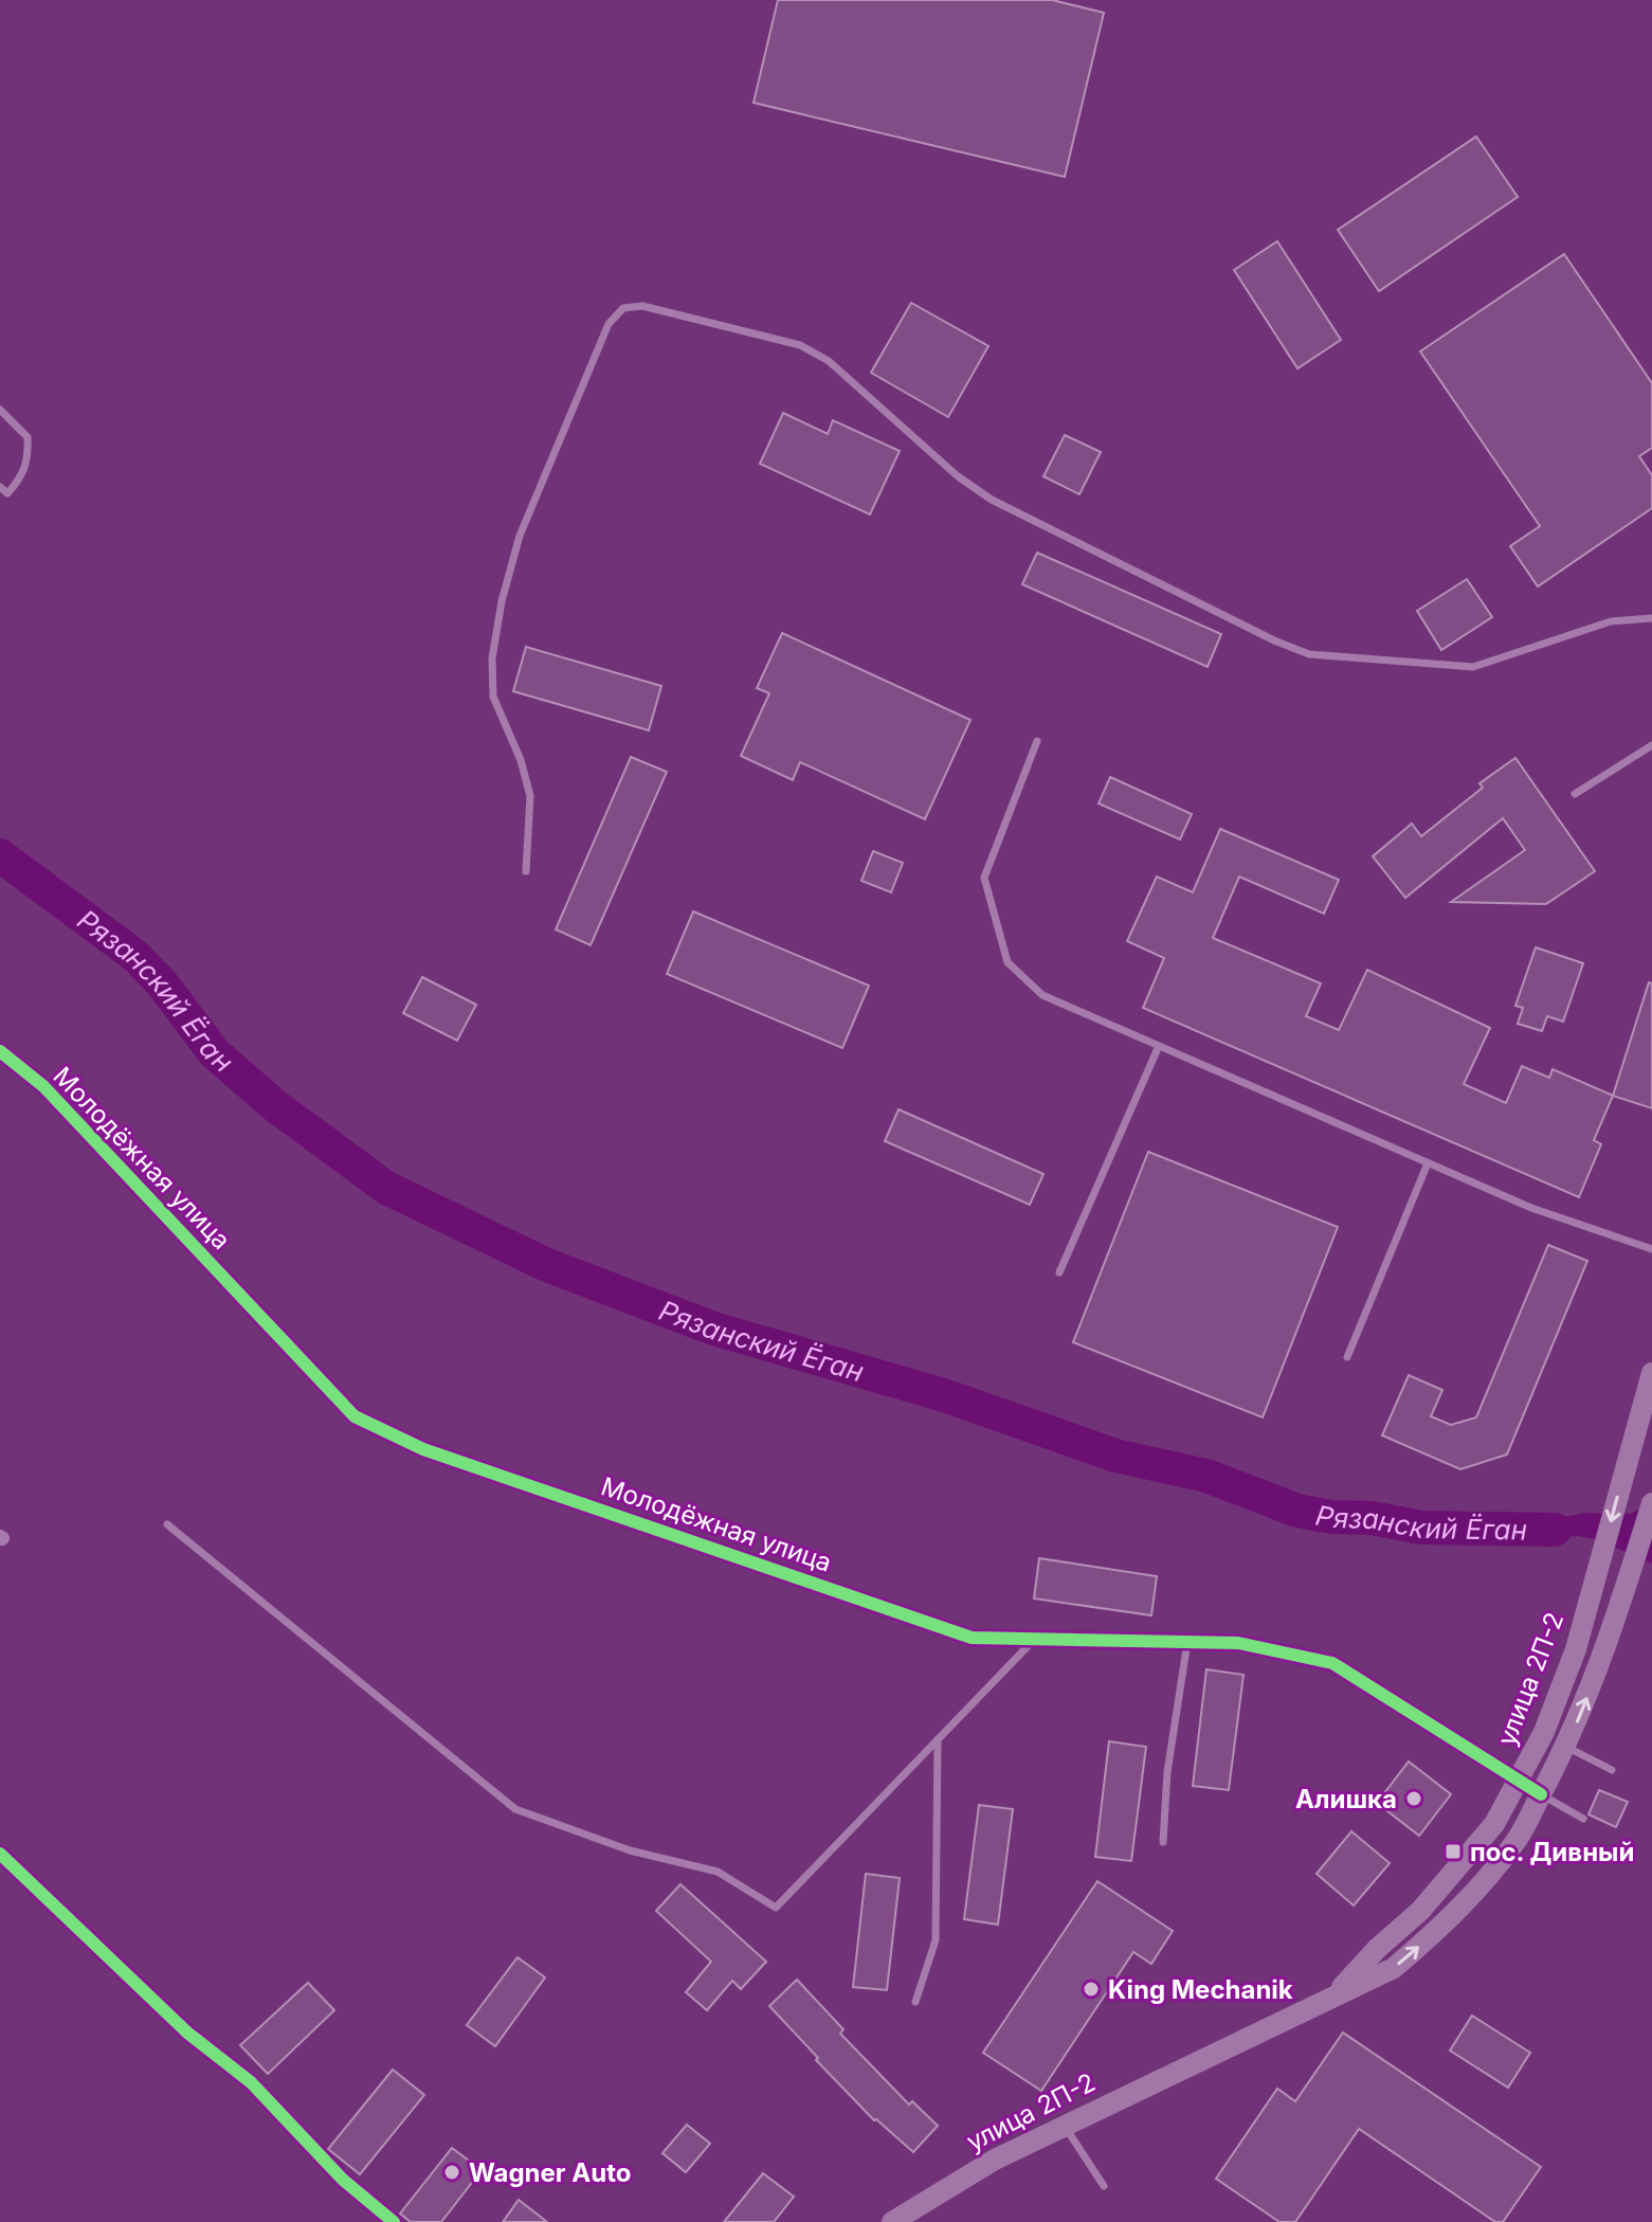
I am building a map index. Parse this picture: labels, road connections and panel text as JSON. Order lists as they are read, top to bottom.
{
  "streets": {
    "main road": ["улица 2П-2"],
    "street": ["Молодёжная улица"]
  },
  "crossings": [
    ["Молодёжная улица", "улица 2П-2"]
  ],
  "water": ["Рязанский Ёган"],
  "places": {
    "other": ["Алишка", "King Mechanik", "Wagner Auto"],
    "transit": ["пос. Дивный"]
  }
}
